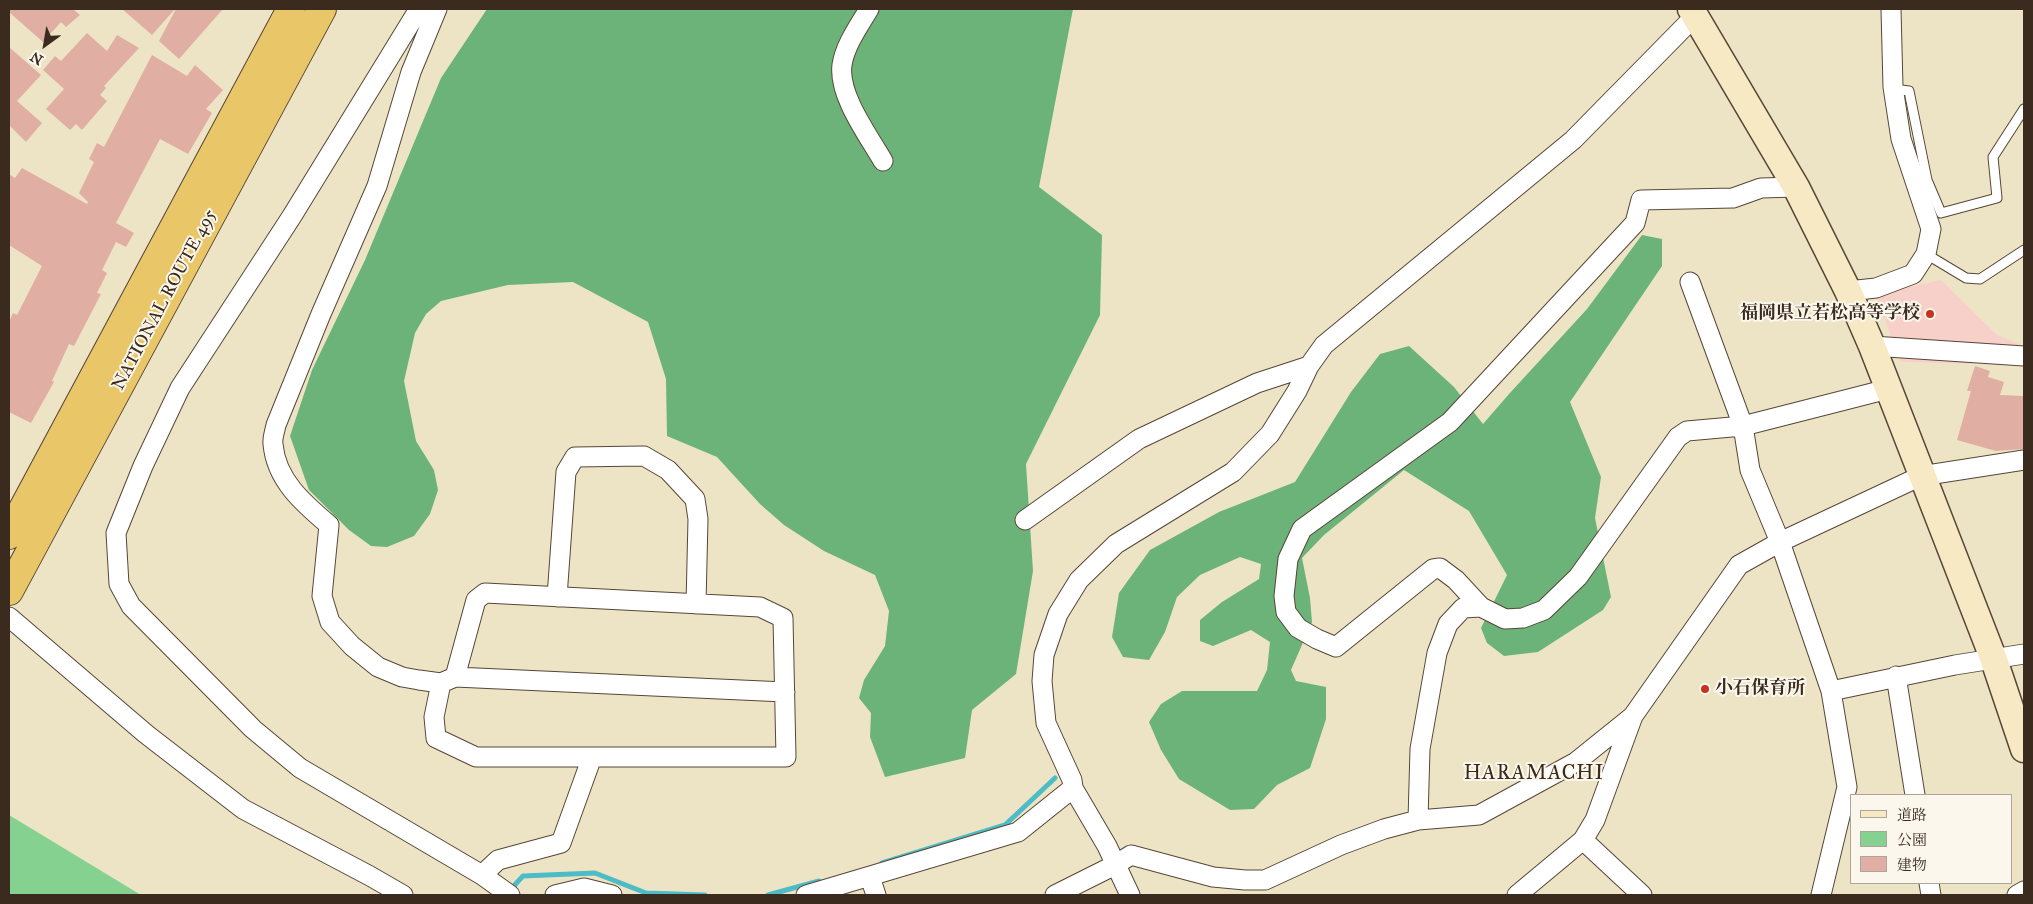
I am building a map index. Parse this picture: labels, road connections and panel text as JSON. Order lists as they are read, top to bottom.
{
  "streets": {
    "highway": ["NATIONAL ROUTE 495"]
  },
  "districts": ["HARAMACHI"],
  "places": ["福岡県立若松高等学校", "小石保育所"],
  "legend": ["道路", "公園", "建物"],
  "north": "bottom left"
}
